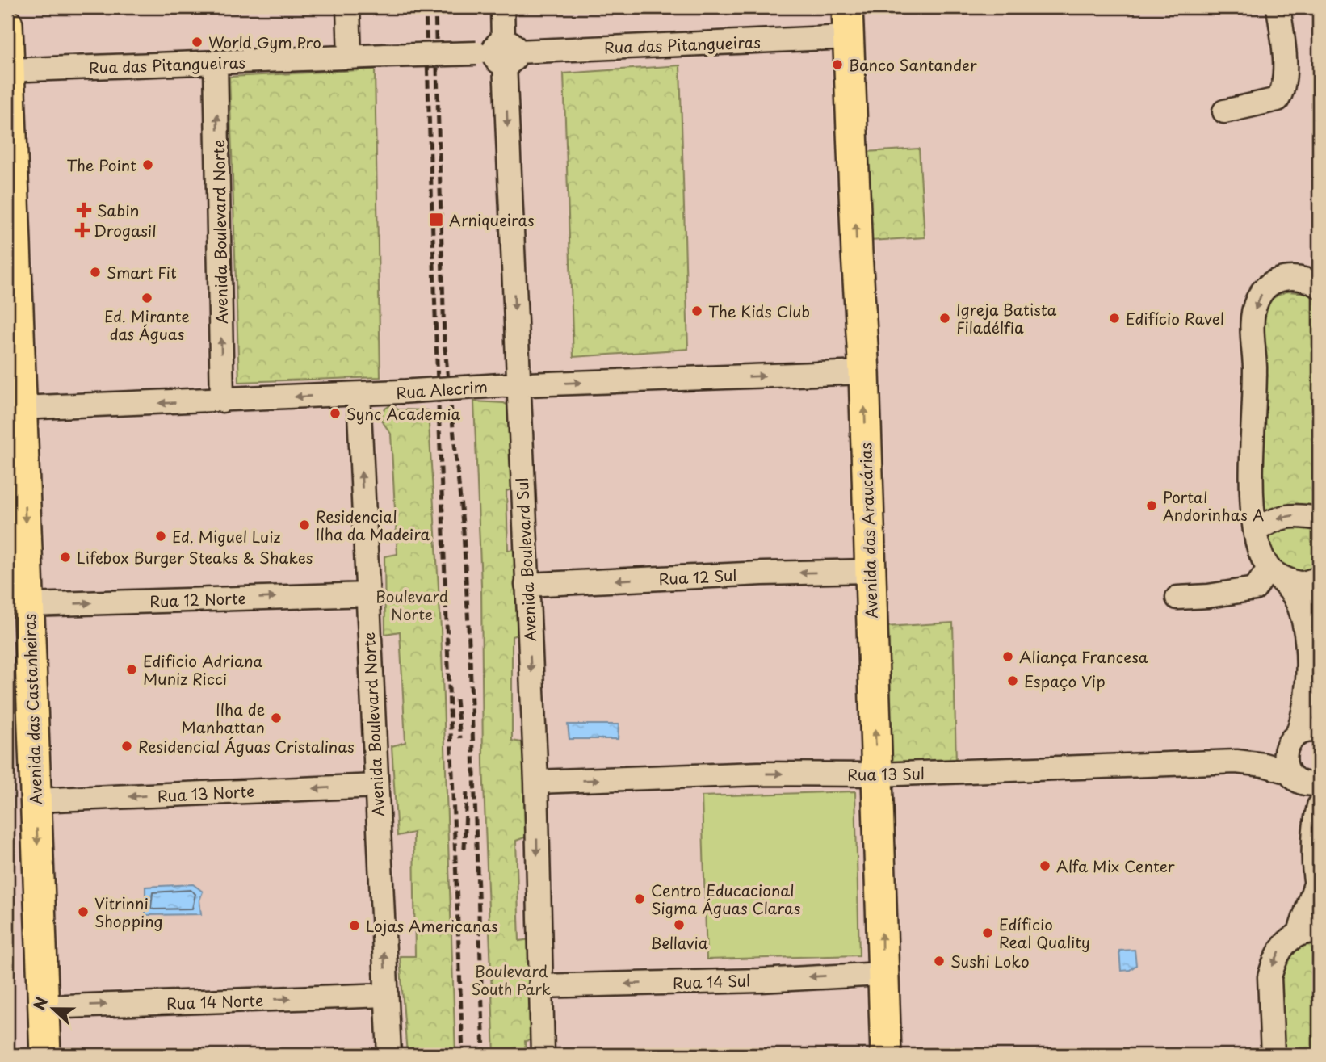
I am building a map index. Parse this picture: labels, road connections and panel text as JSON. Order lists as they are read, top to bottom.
{
  "streets": {
    "main road": ["Avenida das Araucárias", "Avenida das Castanheiras"],
    "street": [
      "Rua das Pitangueiras",
      "Avenida Boulevard Norte",
      "Rua Alecrim",
      "Avenida Boulevard Sul",
      "Rua 12 Sul",
      "Rua 12 Norte",
      "Rua 13 Sul",
      "Rua 13 Norte",
      "Rua 14 Sul",
      "Rua 14 Norte"
    ]
  },
  "crossings": [
    ["Rua das Pitangueiras", "Avenida Boulevard Norte"],
    ["Rua das Pitangueiras", "Avenida das Araucárias"],
    ["Rua das Pitangueiras", "Avenida Boulevard Sul"],
    ["Rua das Pitangueiras", "Avenida das Castanheiras"],
    ["Avenida Boulevard Norte", "Rua Alecrim"],
    ["Avenida Boulevard Norte", "Rua 12 Norte"],
    ["Avenida Boulevard Norte", "Rua 13 Norte"],
    ["Avenida Boulevard Norte", "Rua 14 Norte"],
    ["Rua Alecrim", "Avenida das Araucárias"],
    ["Rua Alecrim", "Avenida Boulevard Sul"],
    ["Rua Alecrim", "Avenida das Castanheiras"],
    ["Avenida das Araucárias", "Rua 12 Sul"],
    ["Avenida das Araucárias", "Rua 13 Sul"],
    ["Avenida das Araucárias", "Rua 14 Sul"],
    ["Avenida Boulevard Sul", "Rua 12 Sul"],
    ["Avenida Boulevard Sul", "Rua 13 Sul"],
    ["Avenida Boulevard Sul", "Rua 14 Sul"],
    ["Rua 12 Norte", "Avenida das Castanheiras"],
    ["Avenida das Castanheiras", "Rua 13 Norte"],
    ["Avenida das Castanheiras", "Rua 14 Norte"]
  ],
  "one_way": [
    "Avenida Boulevard Norte",
    "Avenida das Araucárias",
    "Avenida Boulevard Sul",
    "Rua 12 Sul",
    "Rua 12 Norte",
    "Avenida das Castanheiras",
    "Rua 13 Sul",
    "Rua 13 Norte",
    "Rua 14 Sul",
    "Rua 14 Norte"
  ],
  "parks": ["Boulevard Norte", "Boulevard South Park"],
  "places": {
    "other": [
      "World Gym Pro",
      "Banco Santander",
      "The Point",
      "Smart Fit",
      "Ed. Mirante das Águas",
      "The Kids Club",
      "Igreja Batista Filadélfia",
      "Edifício Ravel",
      "Sync Academia",
      "Portal Andorinhas A",
      "Residencial Ilha da Madeira",
      "Ed. Miguel Luiz",
      "Lifebox Burger Steaks & Shakes",
      "Aliança Francesa",
      "Edificio Adriana Muniz Ricci",
      "Espaço Vip",
      "Ilha de Manhattan",
      "Residencial Águas Cristalinas",
      "Alfa Mix Center",
      "Centro Educacional Sigma Águas Claras",
      "Vitrinni Shopping",
      "Bellavia",
      "Lojas Americanas",
      "Edíficio Real Quality",
      "Sushi Loko"
    ],
    "health": ["Sabin", "Drogasil"],
    "transit": ["Arniqueiras"]
  },
  "north": "left"
}
